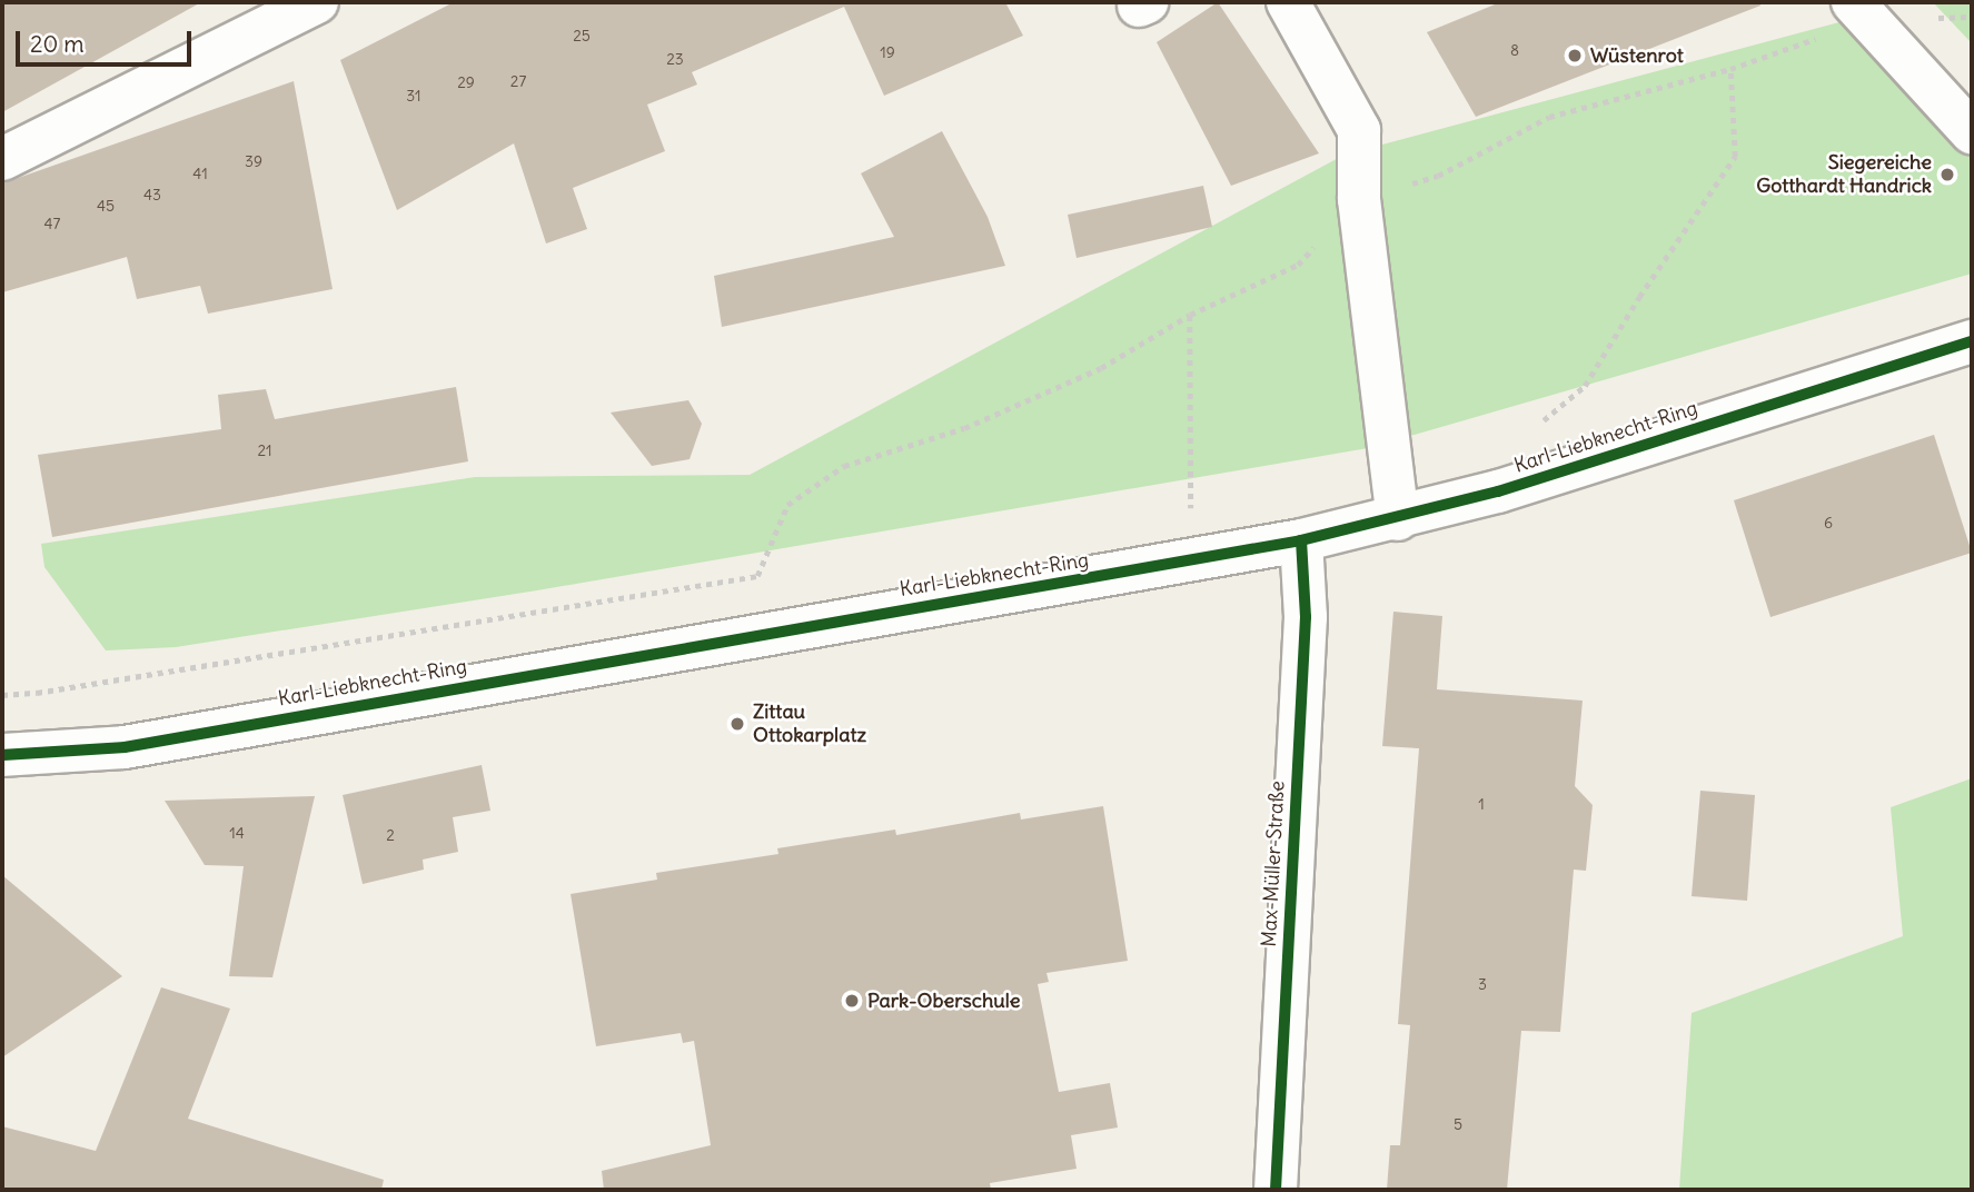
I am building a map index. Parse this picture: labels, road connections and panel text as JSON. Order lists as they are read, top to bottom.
{
  "streets": {
    "main road": ["Karl-Liebknecht-Ring", "Max-Müller-Straße"]
  },
  "crossings": [
    ["Karl-Liebknecht-Ring", "Max-Müller-Straße"]
  ],
  "places": [
    "Wüstenrot",
    "Siegereiche Gotthardt Handrick",
    "Zittau Ottokarplatz",
    "Park-Oberschule"
  ],
  "house_numbers": [
    "25",
    "8",
    "19",
    "23",
    "27",
    "29",
    "31",
    "39",
    "41",
    "43",
    "45",
    "47",
    "21",
    "6",
    "1",
    "14",
    "2",
    "3",
    "5"
  ],
  "scale_bar": "20 m"
}
